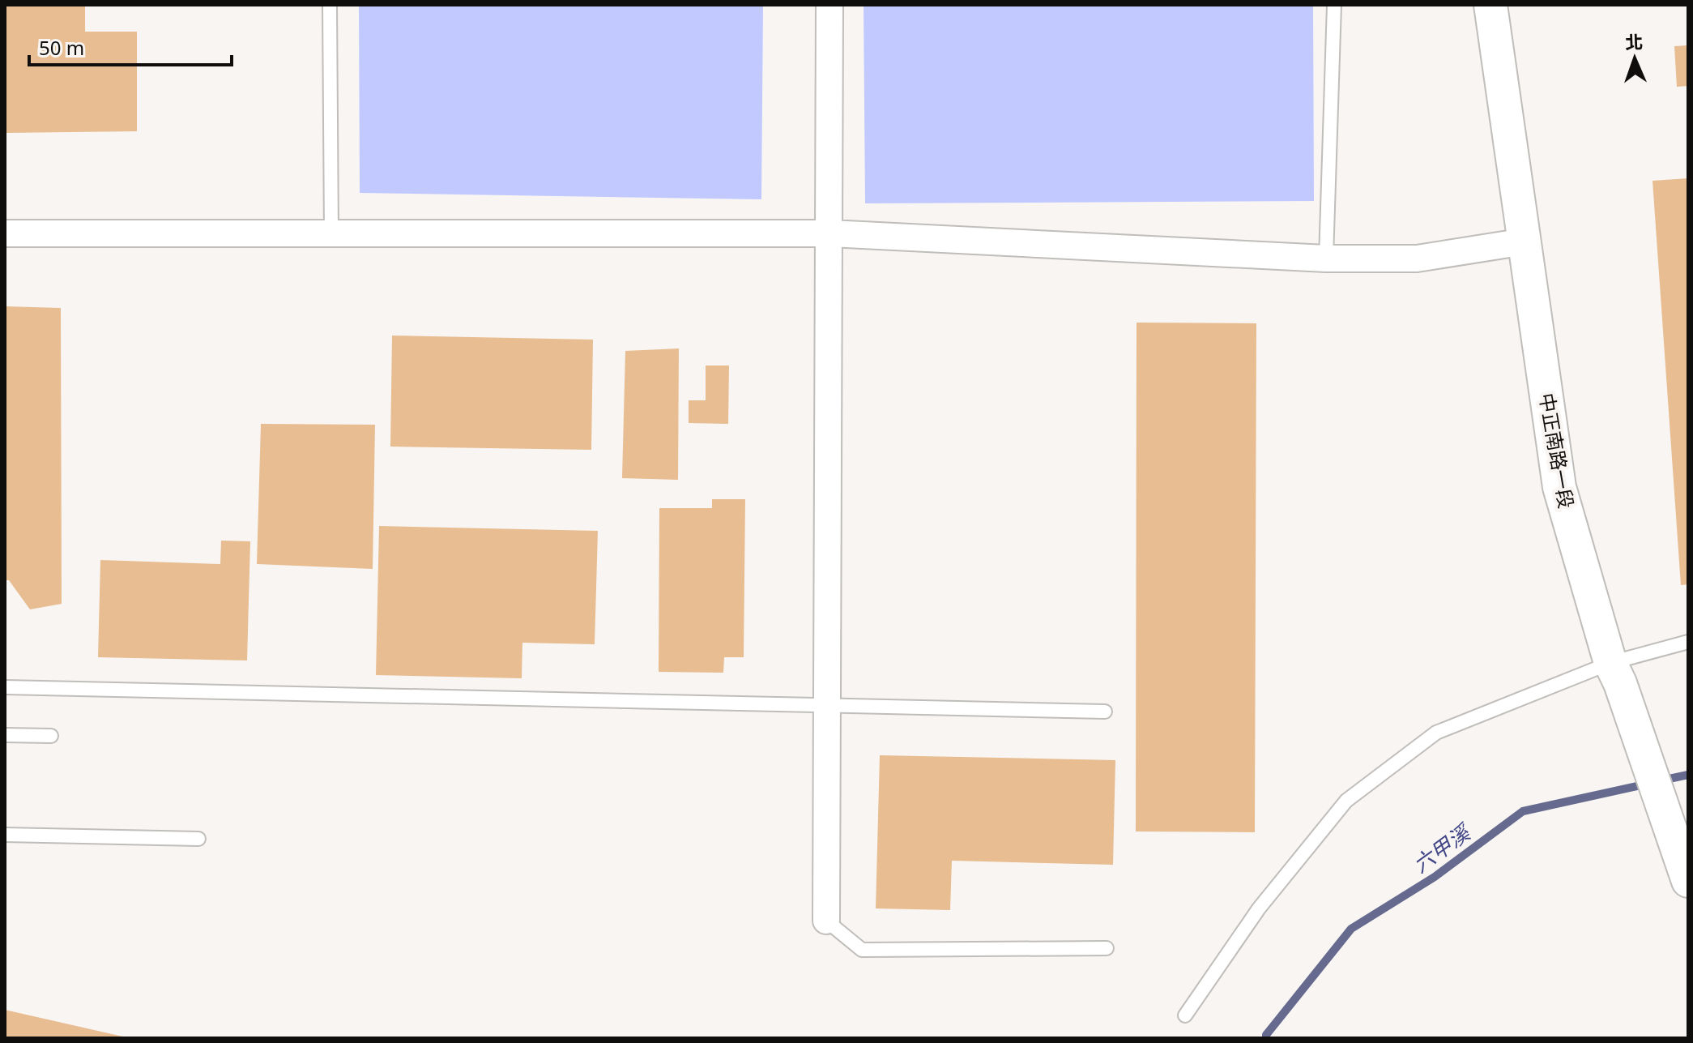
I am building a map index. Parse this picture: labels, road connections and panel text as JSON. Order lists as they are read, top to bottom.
{
  "streets": {
    "street": ["中正南路一段"]
  },
  "water": ["六甲溪"],
  "scale_bar": "50 m",
  "north": "top"
}
